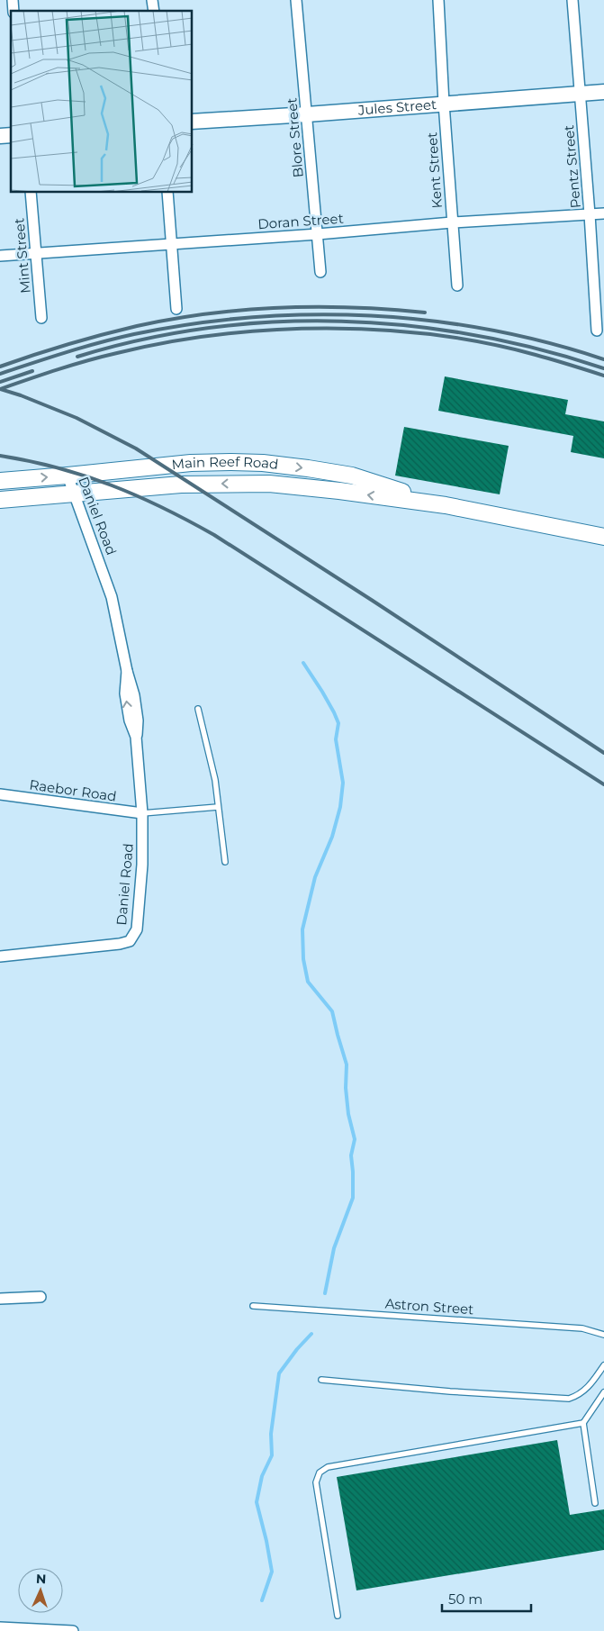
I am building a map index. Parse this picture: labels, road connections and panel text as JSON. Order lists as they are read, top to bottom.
{
  "streets": {
    "main road": ["Jules Street", "Main Reef Road"],
    "street": [
      "Blore Street",
      "Pentz Street",
      "Kent Street",
      "Doran Street",
      "Mint Street",
      "Daniel Road",
      "Raebor Road"
    ],
    "lane": ["Astron Street"]
  },
  "crossings": [
    ["Jules Street", "Blore Street"],
    ["Jules Street", "Pentz Street"],
    ["Jules Street", "Kent Street"],
    ["Blore Street", "Doran Street"],
    ["Pentz Street", "Doran Street"],
    ["Kent Street", "Doran Street"],
    ["Doran Street", "Mint Street"],
    ["Main Reef Road", "Daniel Road"],
    ["Daniel Road", "Raebor Road"]
  ],
  "scale_bar": "50 m",
  "north": "top"
}
